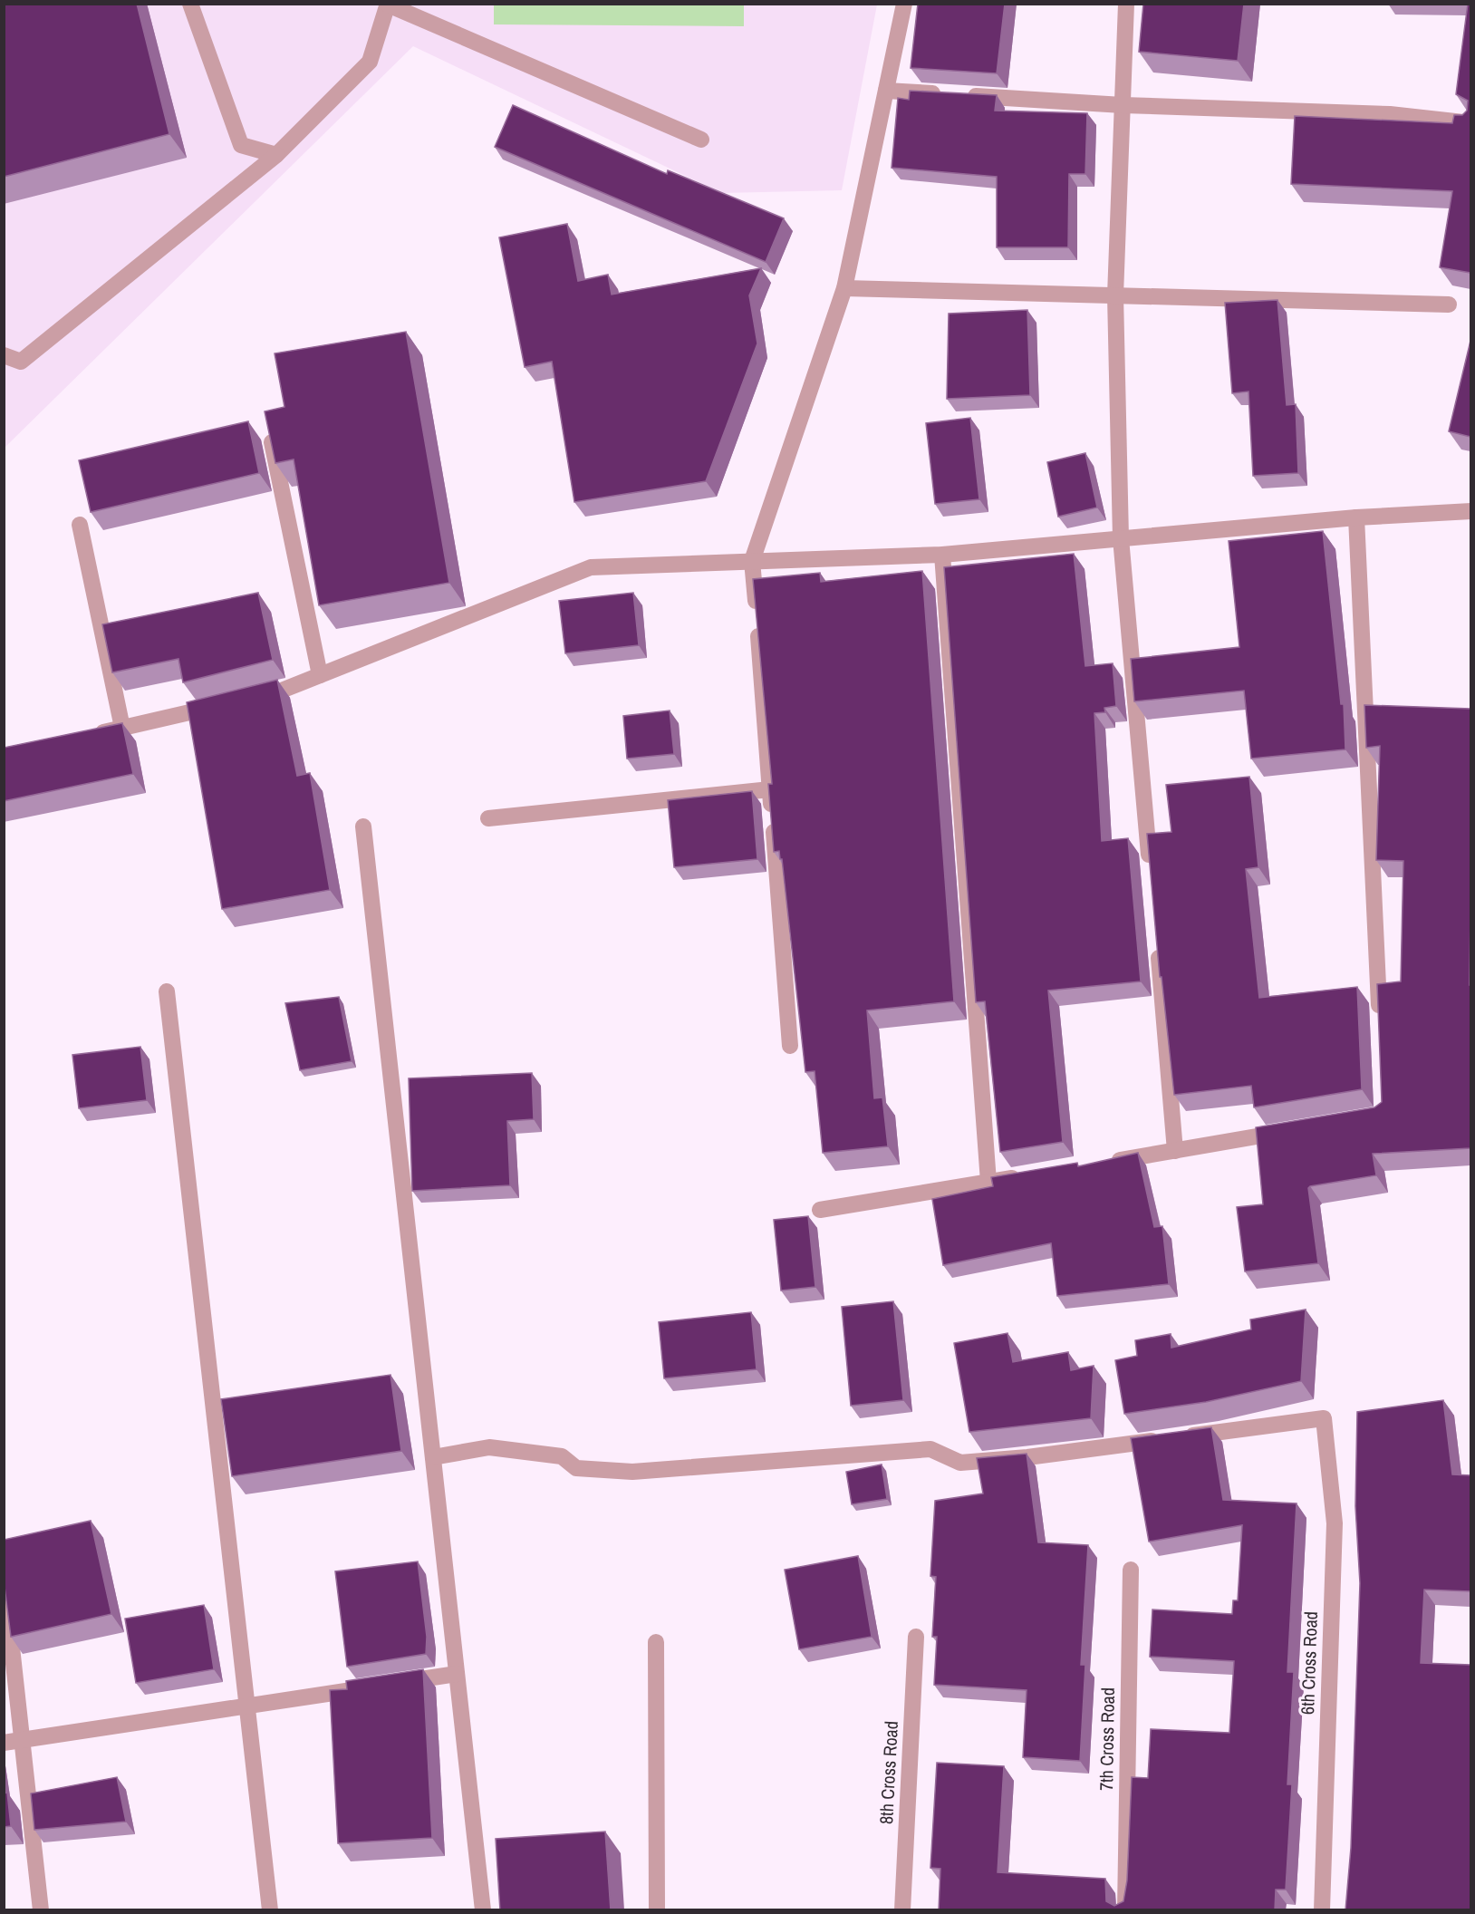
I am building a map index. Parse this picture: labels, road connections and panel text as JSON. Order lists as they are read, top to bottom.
{
  "streets": {
    "street": ["6th Cross Road", "7th Cross Road", "8th Cross Road"]
  }
}
